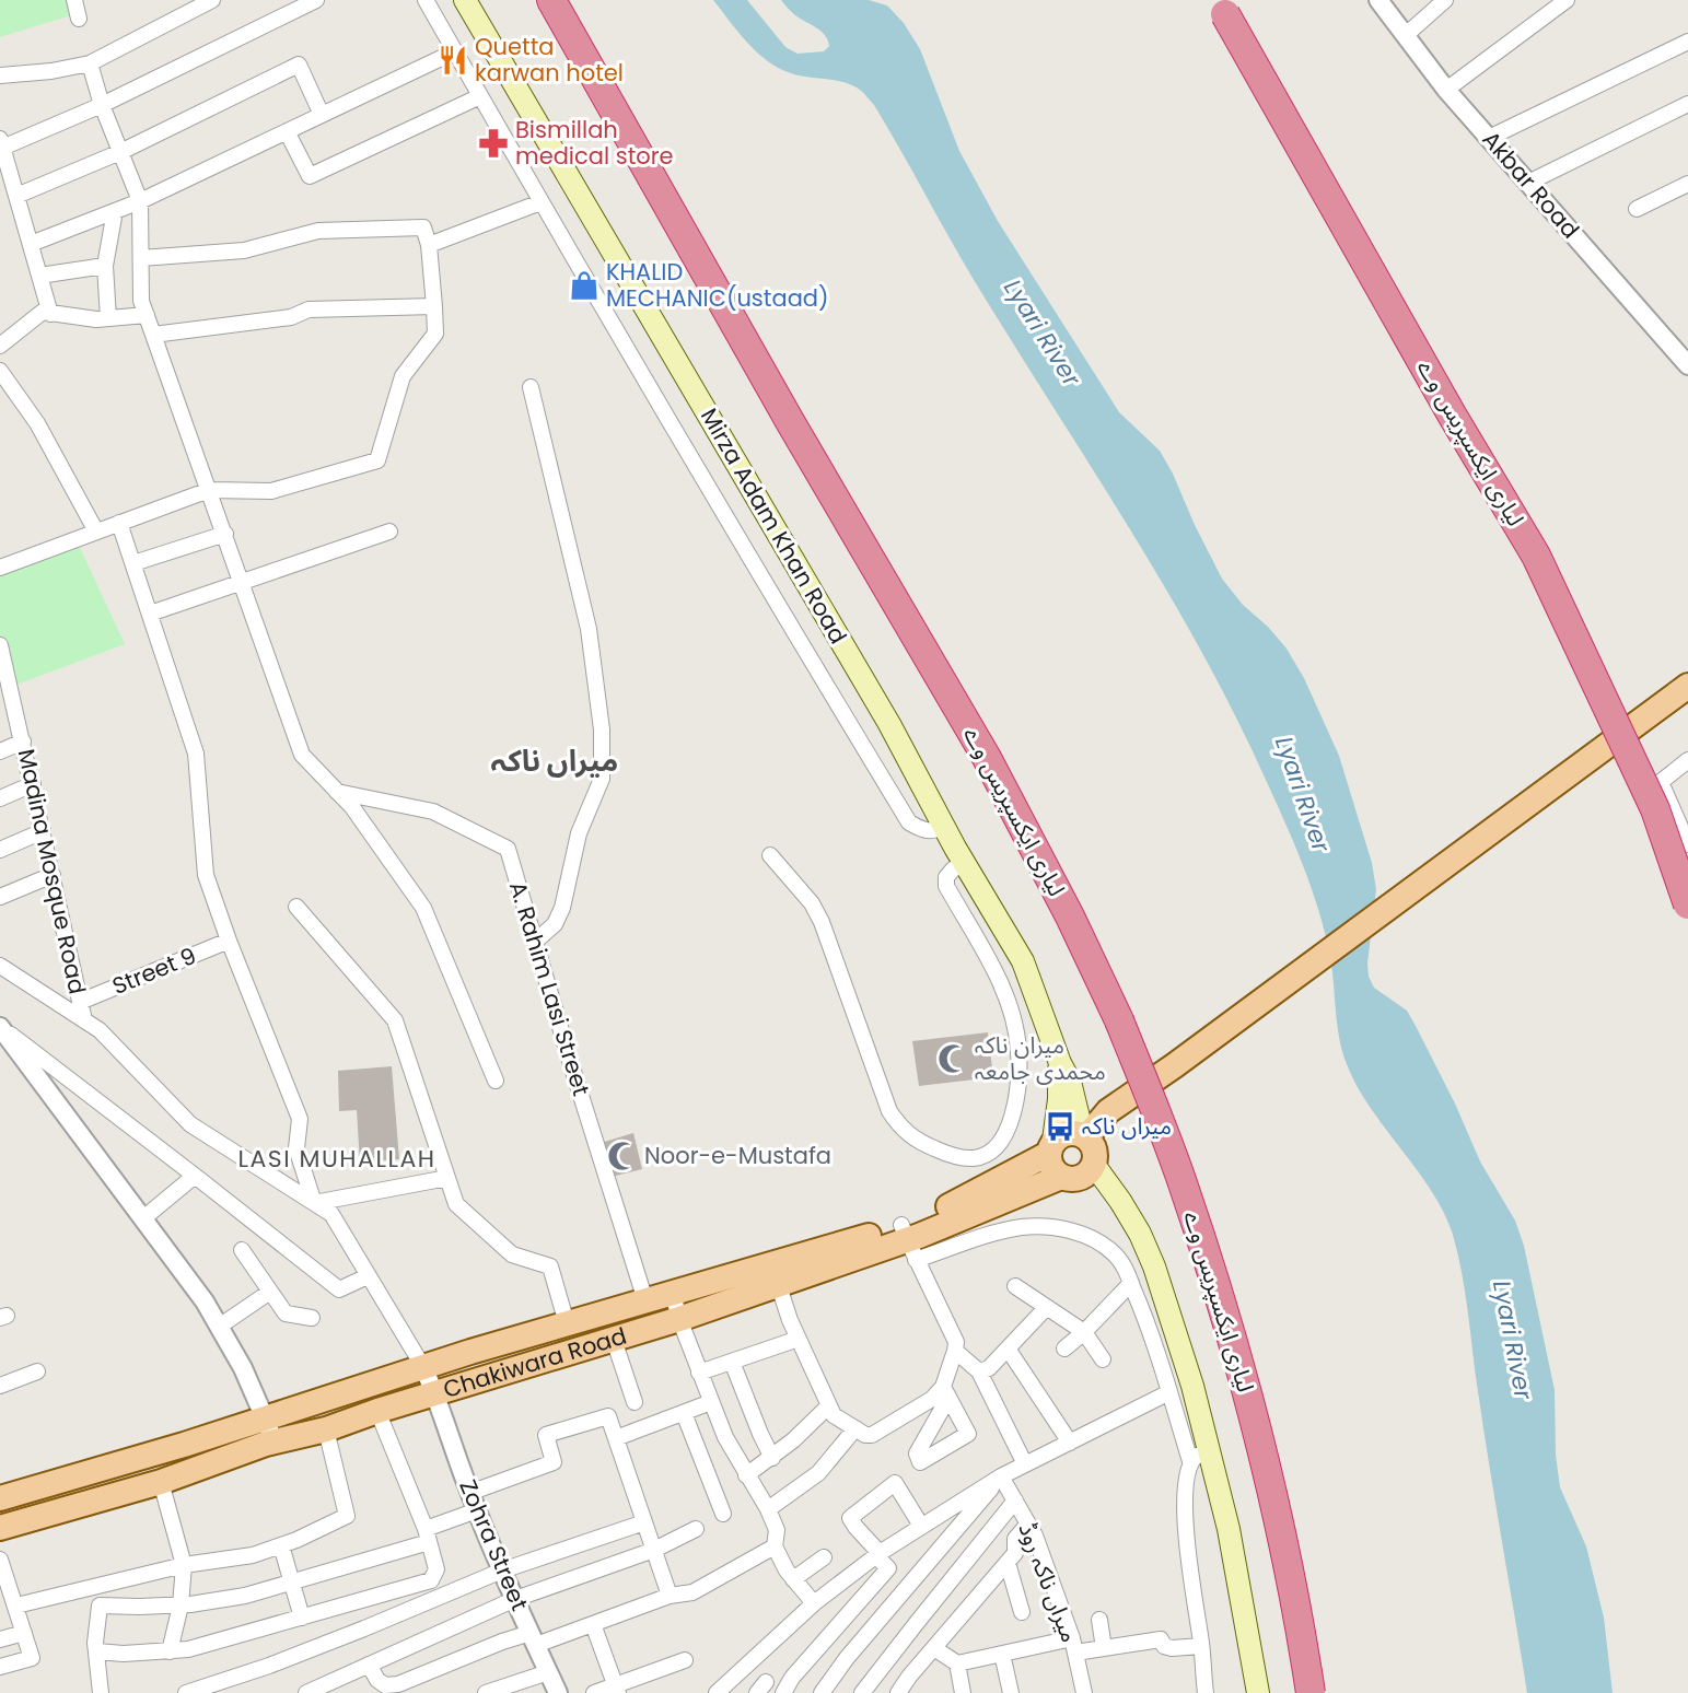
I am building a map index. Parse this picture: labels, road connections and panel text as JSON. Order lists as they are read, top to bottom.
{
  "streets": {
    "highway": ["لیاری ایکسپریس وے"],
    "main road": ["Mirza Adam Khan Road", "Chakiwara Road"],
    "street": [
      "Akbar Road",
      "Madina Mosque Road",
      "Street 9",
      "A. Rahim Lasi Street",
      "Zohra Street",
      "میراں ناکہ روڈ"
    ]
  },
  "crossings": [
    ["Mirza Adam Khan Road", "Chakiwara Road"],
    ["Madina Mosque Road", "Street 9"],
    ["A. Rahim Lasi Street", "Chakiwara Road"],
    ["Chakiwara Road", "Zohra Street"]
  ],
  "districts": ["میراں ناکہ", "LASI MUHALLAH"],
  "water": ["Lyari River"],
  "places": {
    "restaurant": ["Quetta karwan hotel"],
    "pharmacy": ["Bismillah medical store"],
    "shop": ["KHALID MECHANIC(ustaad)"],
    "mosque": ["میران ناکہ محمدی جامعہ", "Noor-e-Mustafa"],
    "bus stop": ["میراں ناکہ"]
  }
}
